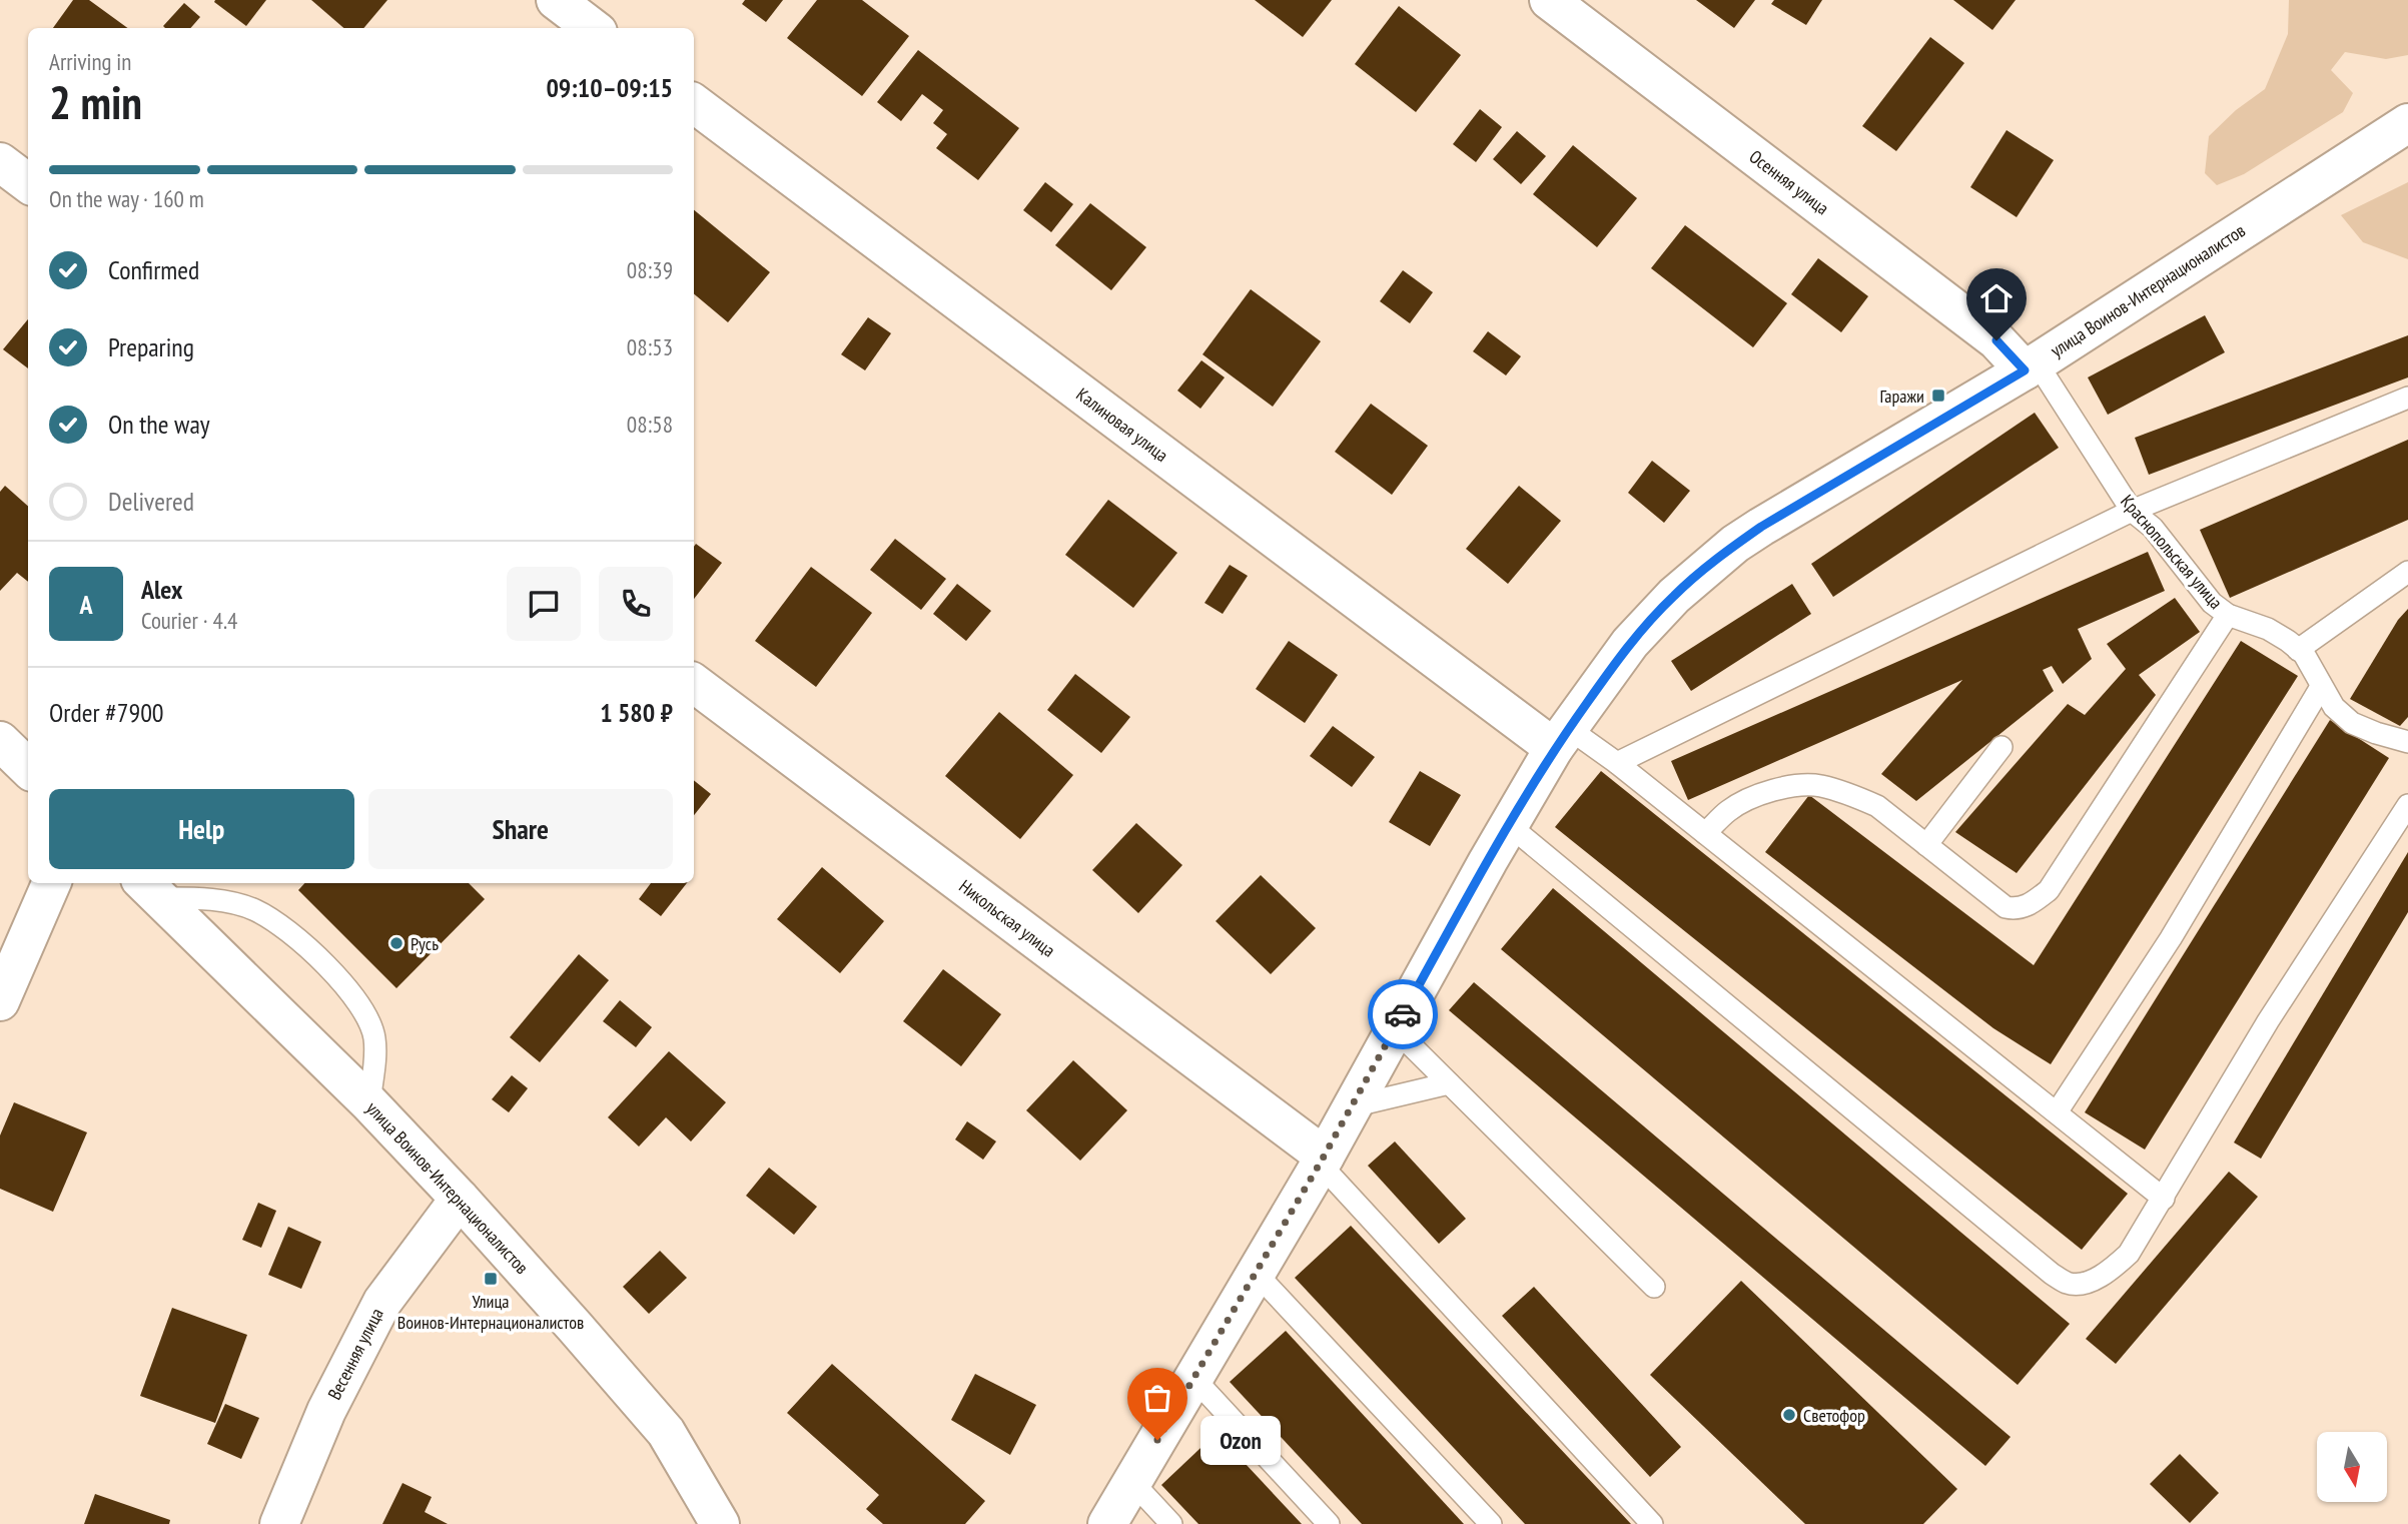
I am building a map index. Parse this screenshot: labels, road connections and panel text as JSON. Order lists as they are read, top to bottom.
{
  "streets": {
    "street": [
      "Осенняя улица",
      "улица Воинов-Интернационалистов",
      "Калиновая улица",
      "Никольская улица",
      "Весенняя улица"
    ],
    "lane": ["Краснопольская улица"]
  },
  "crossings": [
    ["Осенняя улица", "улица Воинов-Интернационалистов"],
    ["Осенняя улица", "Краснопольская улица"],
    ["улица Воинов-Интернационалистов", "Калиновая улица"],
    ["улица Воинов-Интернационалистов", "Краснопольская улица"],
    ["улица Воинов-Интернационалистов", "Никольская улица"],
    ["улица Воинов-Интернационалистов", "Весенняя улица"]
  ],
  "places": {
    "transit": ["Гаражи", "Улица Воинов-Интернационалистов"],
    "other": ["Русь", "Светофор", "Ozon"]
  },
  "north": "bottom",
  "page": {
    "heading": ["2 min", "Arriving in", "09:10–09:15"],
    "panel": [
      "Alex",
      "Courier · 4.4",
      "Order #7900",
      "1 580 ₽"
    ],
    "bar": "On the way · 160 m",
    "list": [
      ["Confirmed", "08:39"],
      ["Preparing", "08:53"],
      ["On the way", "08:58"],
      "Delivered"
    ],
    "round": "A",
    "buttons": ["Help", "Share"],
    "bubble": "Ozon"
  }
}
